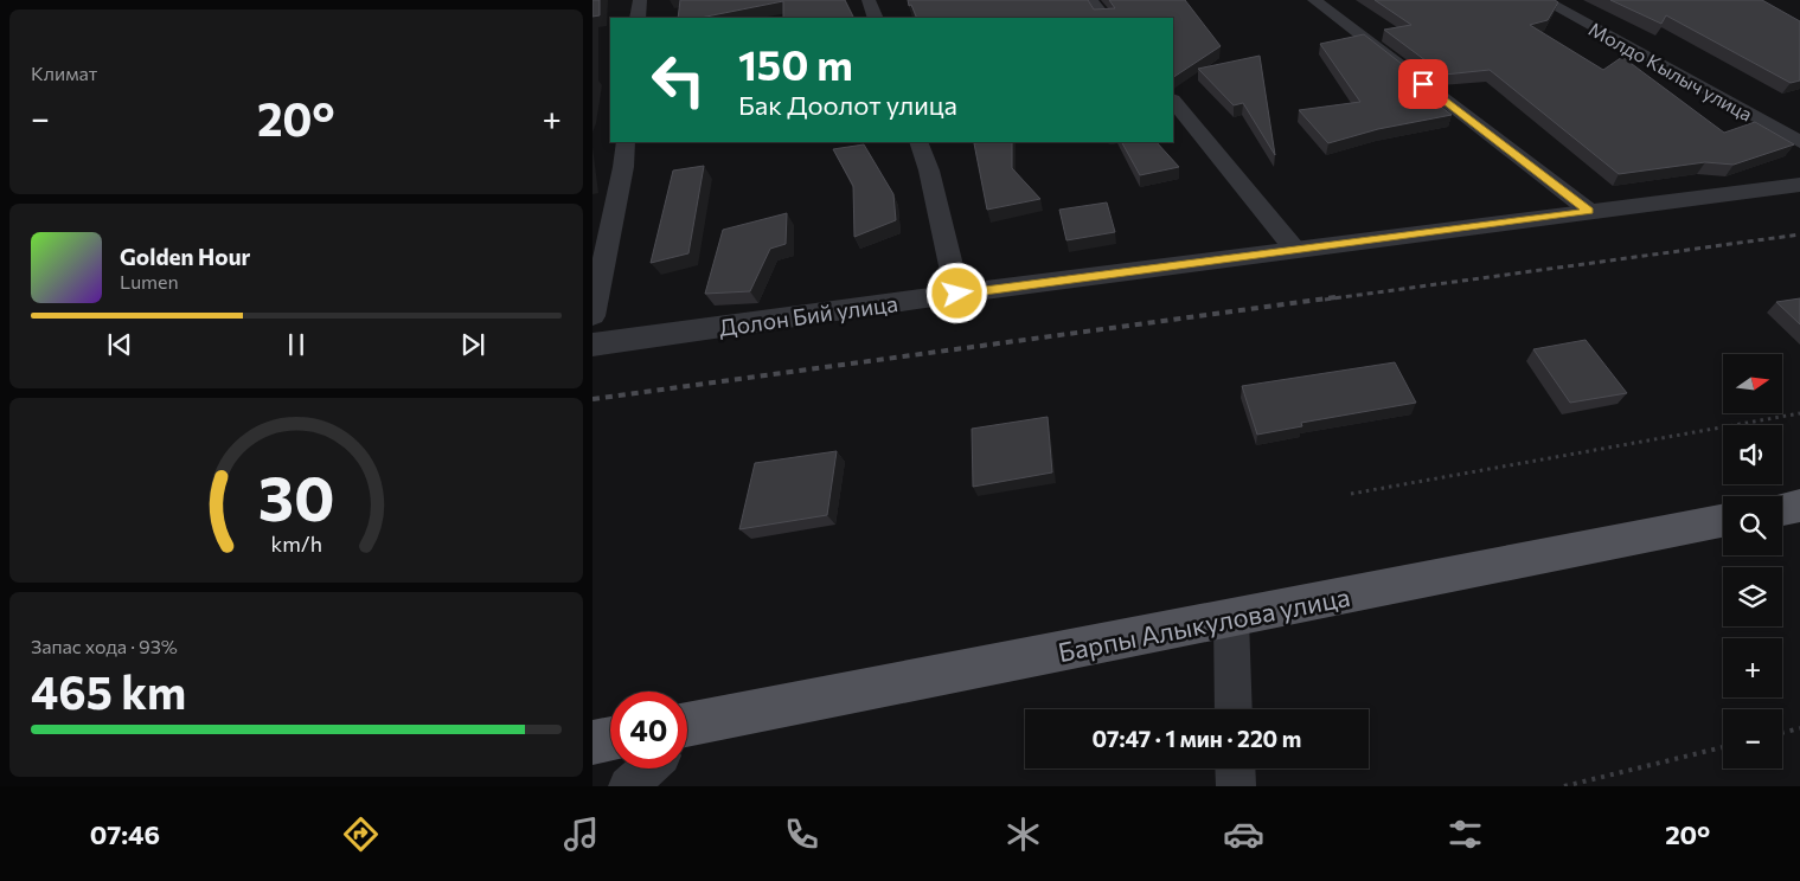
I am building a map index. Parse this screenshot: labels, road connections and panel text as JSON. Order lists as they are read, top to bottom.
{
  "streets": {
    "main road": ["Барпы Алыкулова улица"],
    "street": ["Молдо Кылыч улица", "Долон Бий улица"]
  },
  "north": "right",
  "page": {
    "tile": [
      "Климат",
      ["Запас хода · 93%", "465 km"]
    ],
    "turn": ["150 m", "Бак Доолот улица"],
    "heat": ["−", "20°", "+"],
    "song": ["Golden Hour", "Lumen"],
    "map_buttons": ["+", "−"],
    "limit": "40",
    "trip": "07:47 · 1 мин · 220 m",
    "tabs": ["07:46", "20°"],
    "gauge": ["30", "km/h"]
  }
}
